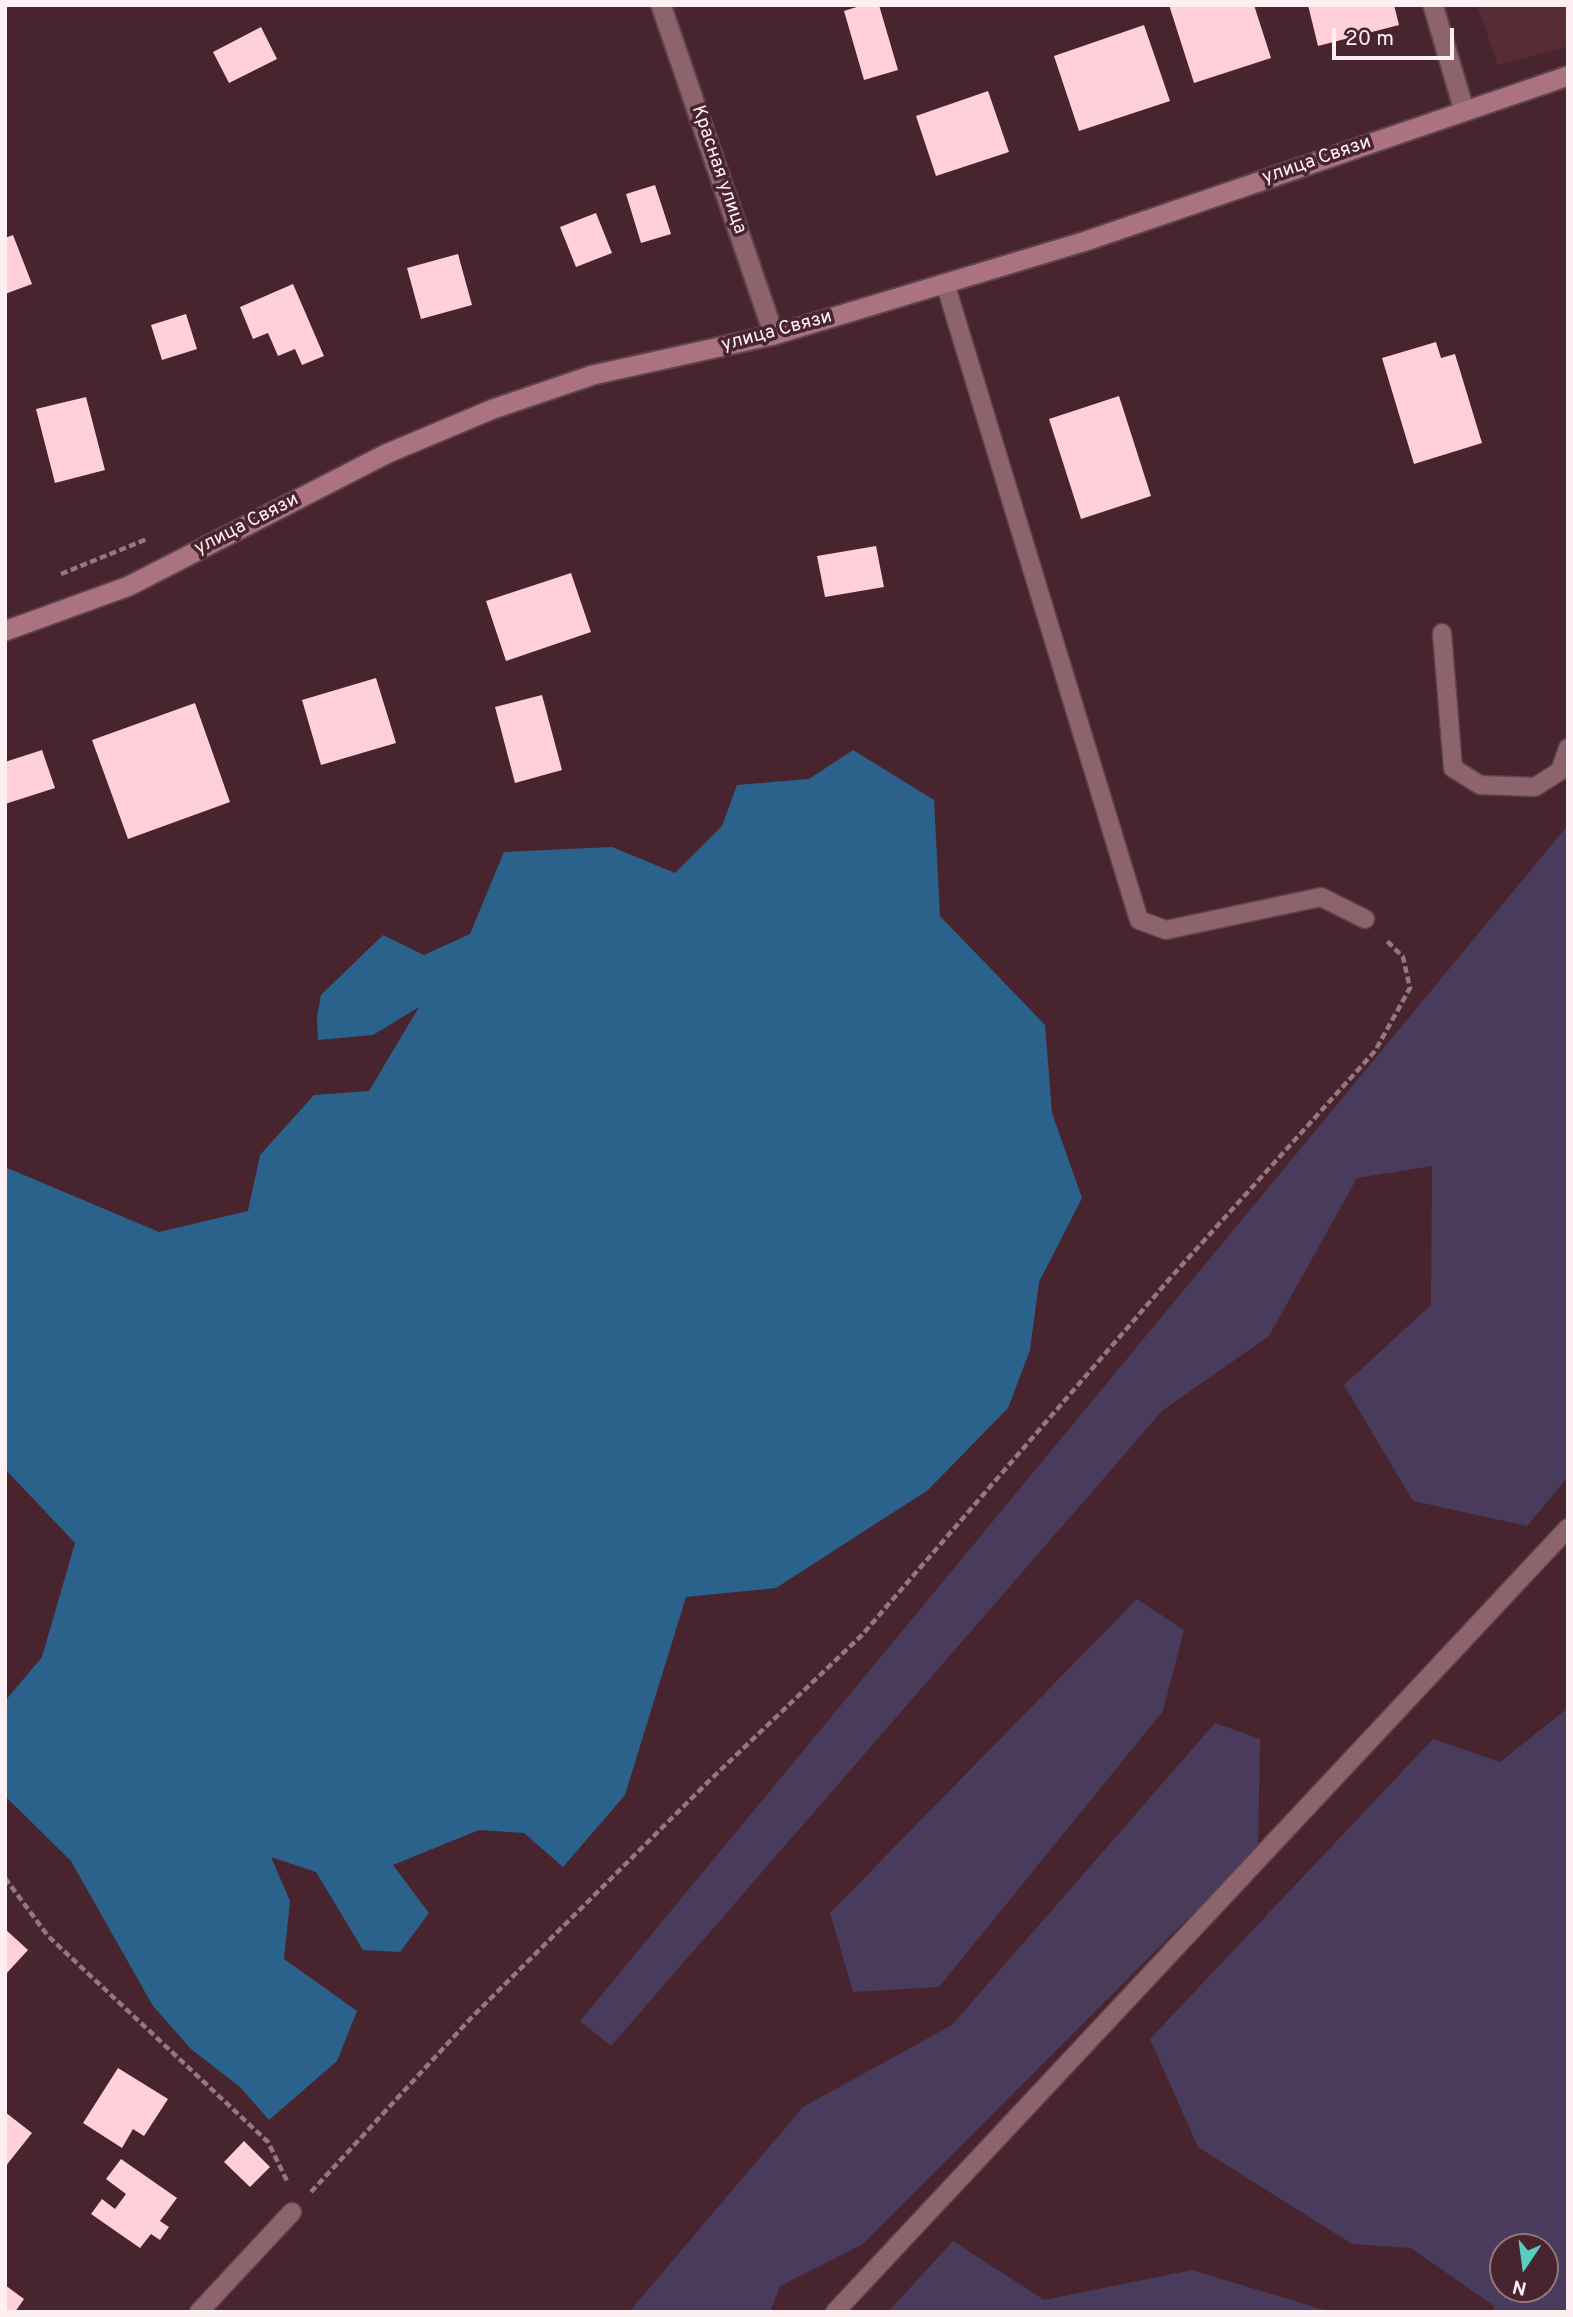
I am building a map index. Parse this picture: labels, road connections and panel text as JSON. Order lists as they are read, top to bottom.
{
  "streets": {
    "main road": ["улица Связи"],
    "street": ["Красная улица"]
  },
  "crossings": [
    ["улица Связи", "Красная улица"]
  ],
  "scale_bar": "20 m",
  "north": "bottom"
}
